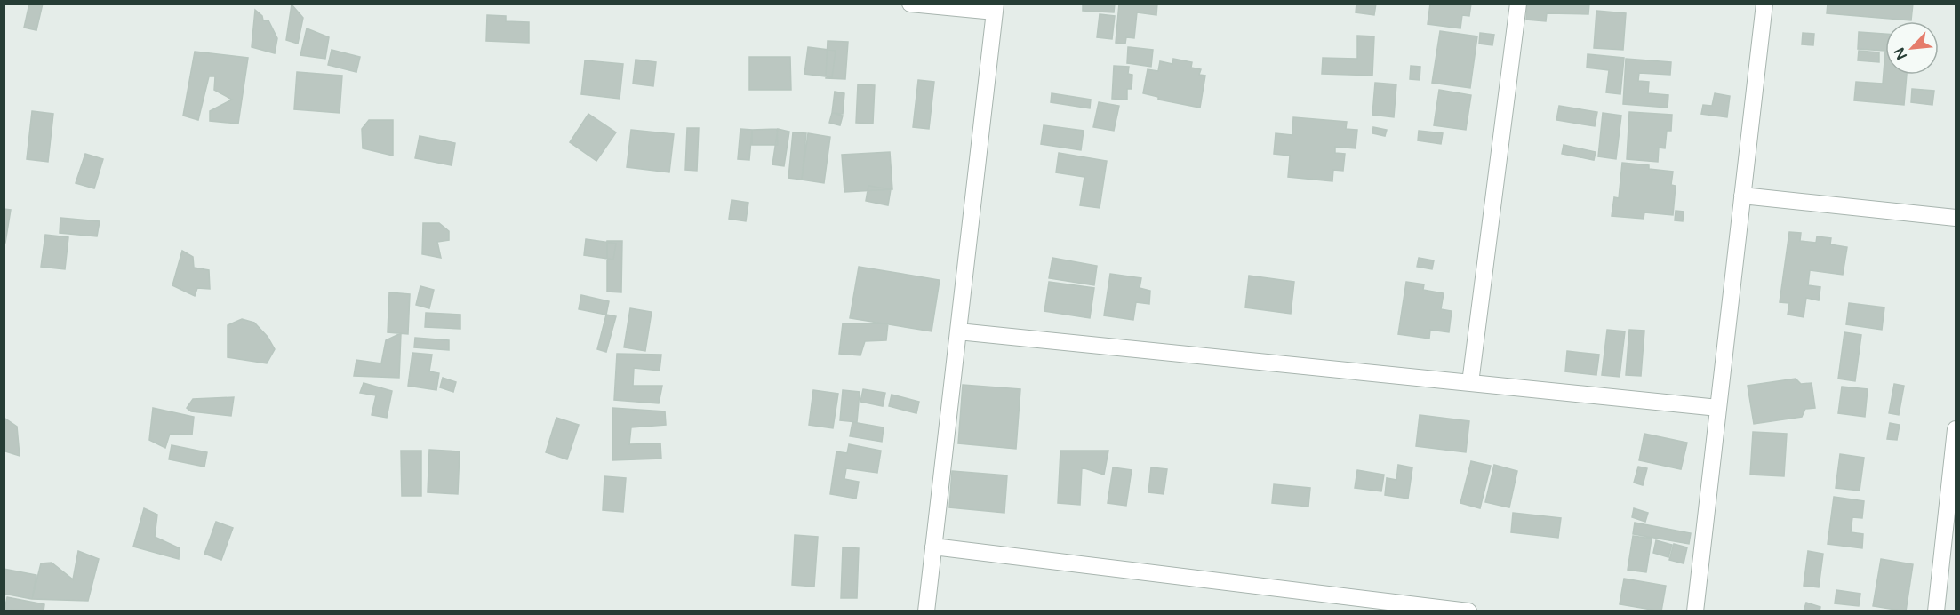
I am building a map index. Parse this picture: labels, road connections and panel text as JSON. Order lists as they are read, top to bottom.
{
  "north": "bottom left"
}
